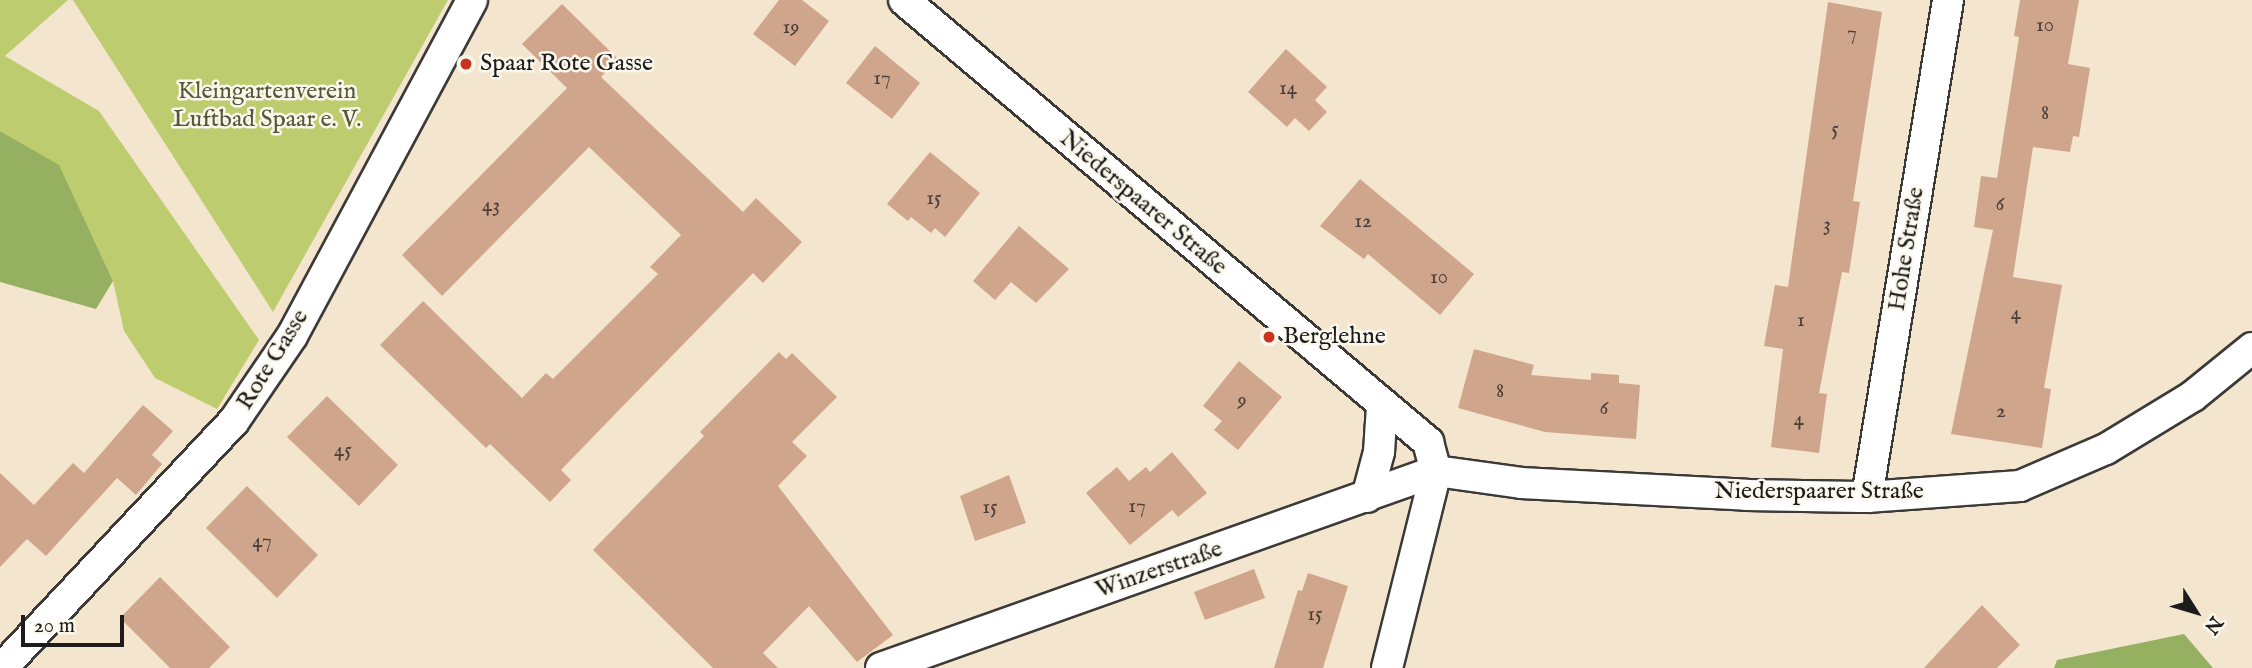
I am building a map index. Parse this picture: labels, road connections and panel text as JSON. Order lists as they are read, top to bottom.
{
  "streets": {
    "street": [
      "Niederspaarer Straße",
      "Hohe Straße",
      "Rote Gasse",
      "Winzerstraße"
    ]
  },
  "crossings": [
    ["Niederspaarer Straße", "Hohe Straße"],
    ["Niederspaarer Straße", "Winzerstraße"]
  ],
  "parks": ["Kleingartenverein Luftbad Spaar e. V."],
  "places": ["Spaar Rote Gasse", "Berglehne"],
  "house_numbers": [
    "10",
    "19",
    "7",
    "17",
    "14",
    "8",
    "5",
    "15",
    "6",
    "43",
    "12",
    "3",
    "10",
    "4",
    "1",
    "8",
    "9",
    "6",
    "2",
    "4",
    "45",
    "17",
    "15",
    "47",
    "15"
  ],
  "scale_bar": "20 m",
  "north": "bottom right"
}
